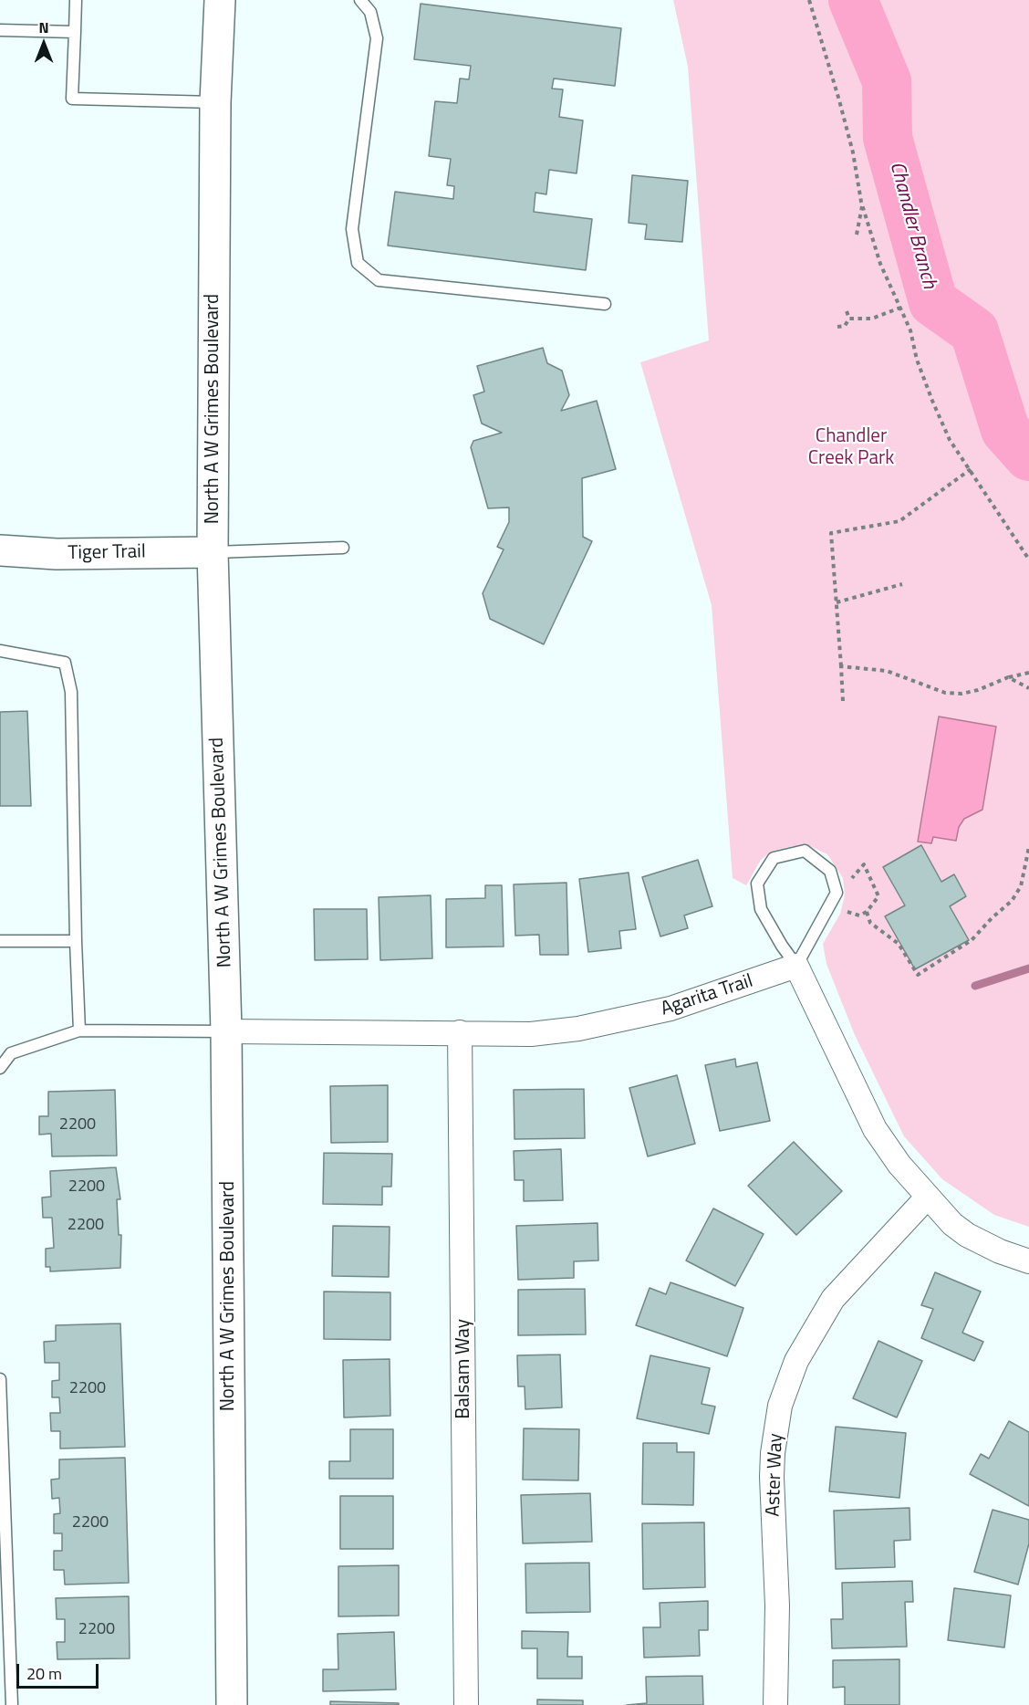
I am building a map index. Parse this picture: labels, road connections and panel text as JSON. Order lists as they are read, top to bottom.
{
  "streets": {
    "main road": ["North A W Grimes Boulevard", "Tiger Trail"],
    "street": ["Agarita Trail", "Balsam Way", "Aster Way"]
  },
  "crossings": [
    ["North A W Grimes Boulevard", "Tiger Trail"],
    ["North A W Grimes Boulevard", "Agarita Trail"],
    ["Agarita Trail", "Balsam Way"]
  ],
  "water": ["Chandler Branch"],
  "parks": ["Chandler Creek Park"],
  "house_numbers": [
    "2200",
    "2200",
    "2200",
    "2200",
    "2200",
    "2200"
  ],
  "scale_bar": "20 m",
  "north": "top"
}
